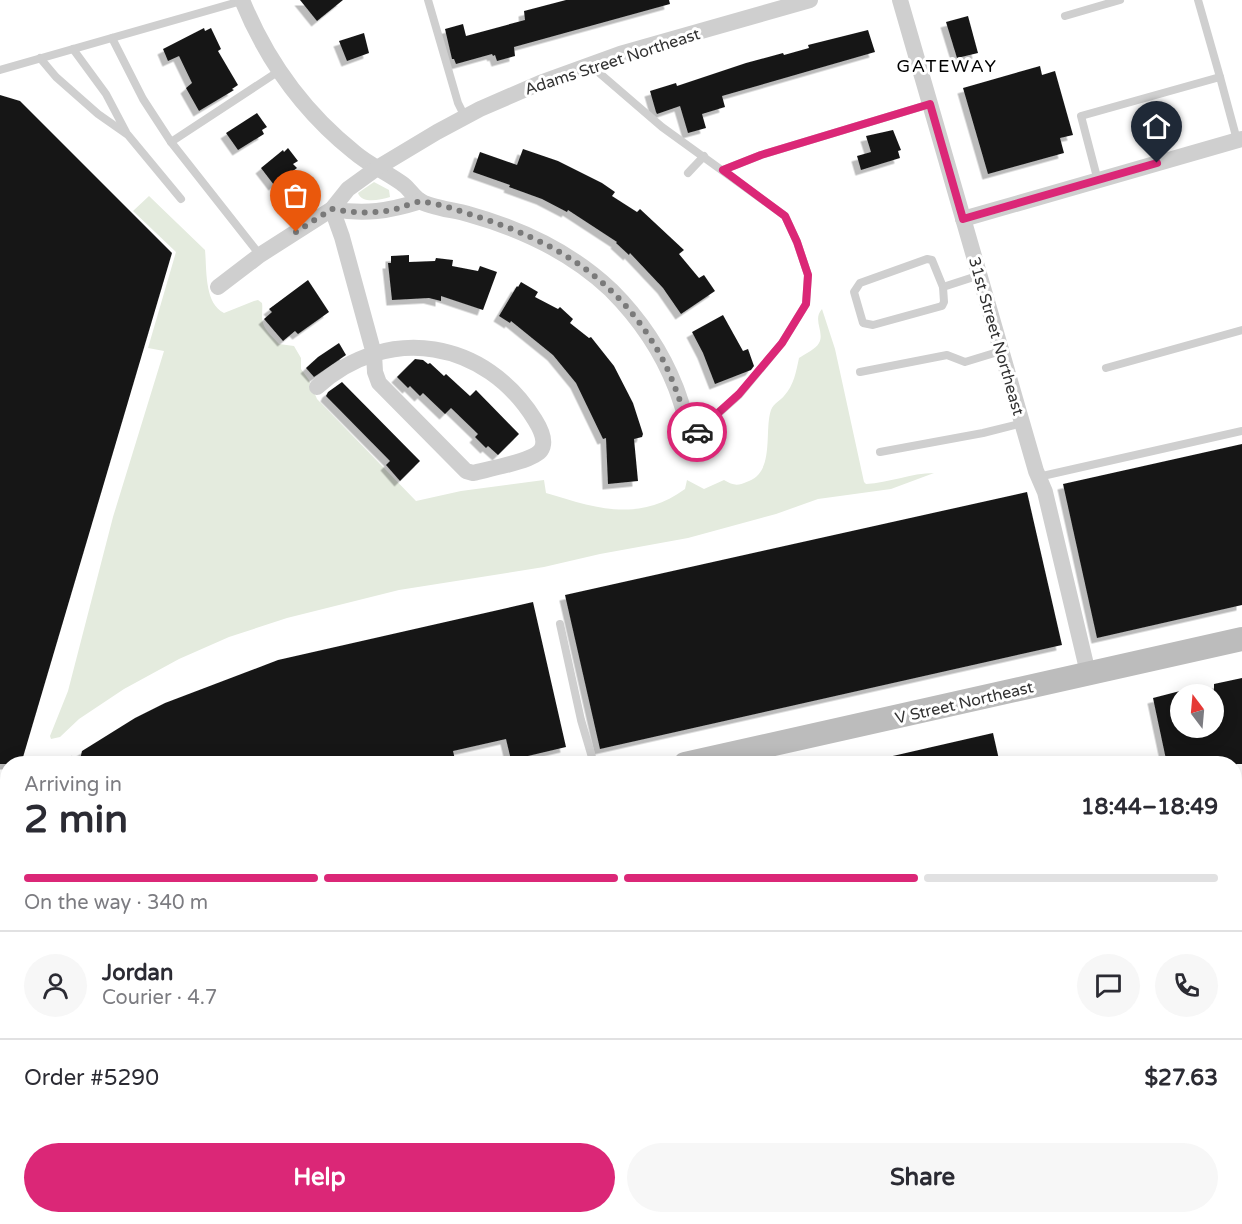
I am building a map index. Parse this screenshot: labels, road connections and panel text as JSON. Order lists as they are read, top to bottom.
{
  "streets": {
    "street": ["Adams Street Northeast", "31st Street Northeast", "V Street Northeast"]
  },
  "crossings": [
    ["31st Street Northeast", "V Street Northeast"]
  ],
  "districts": ["GATEWAY"],
  "north": "top",
  "page": {
    "heading": ["2 min", "Arriving in", "18:44–18:49"],
    "panel": [
      "Jordan",
      "Courier · 4.7",
      "Order #5290",
      "$27.63"
    ],
    "bar": "On the way · 340 m",
    "buttons": ["Help", "Share"]
  }
}
